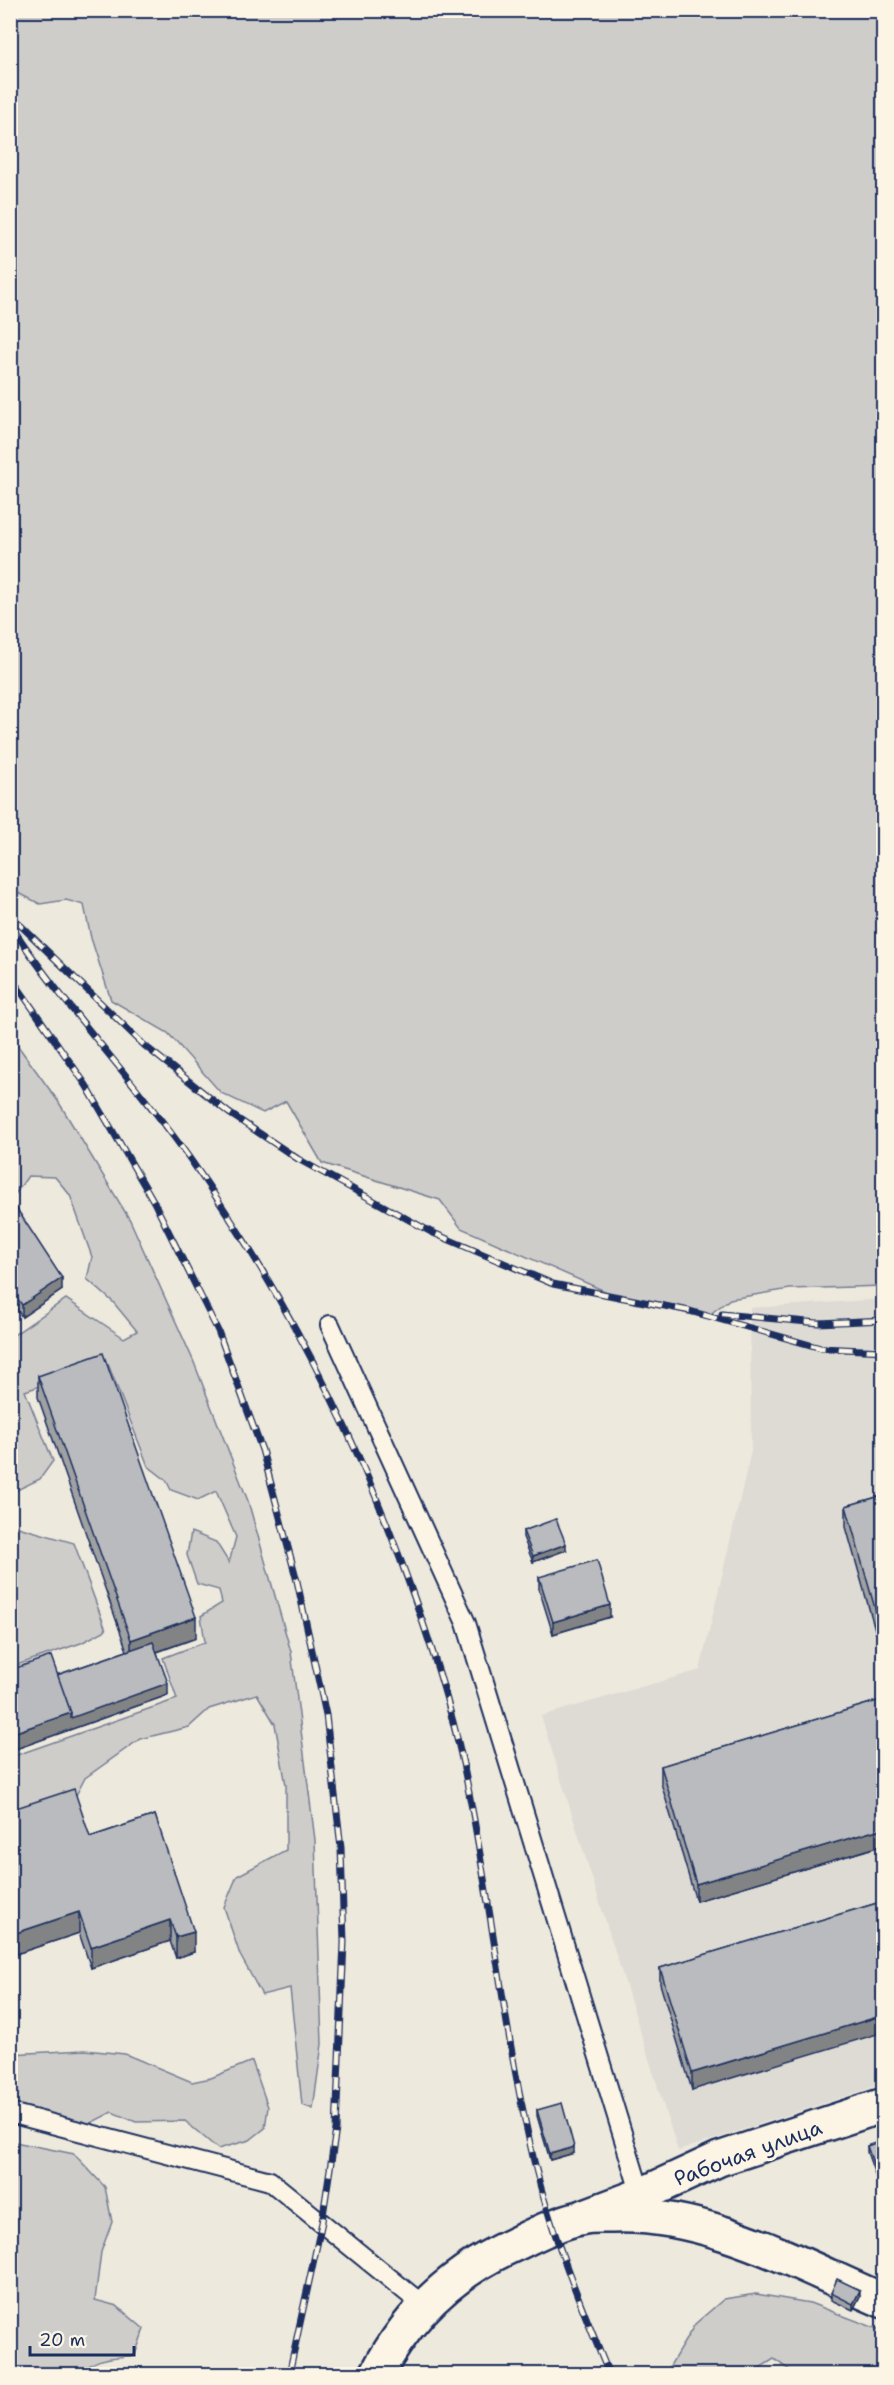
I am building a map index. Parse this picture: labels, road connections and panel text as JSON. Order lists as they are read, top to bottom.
{
  "streets": {
    "street": ["Рабочая улица"]
  },
  "scale_bar": "20 m"
}
